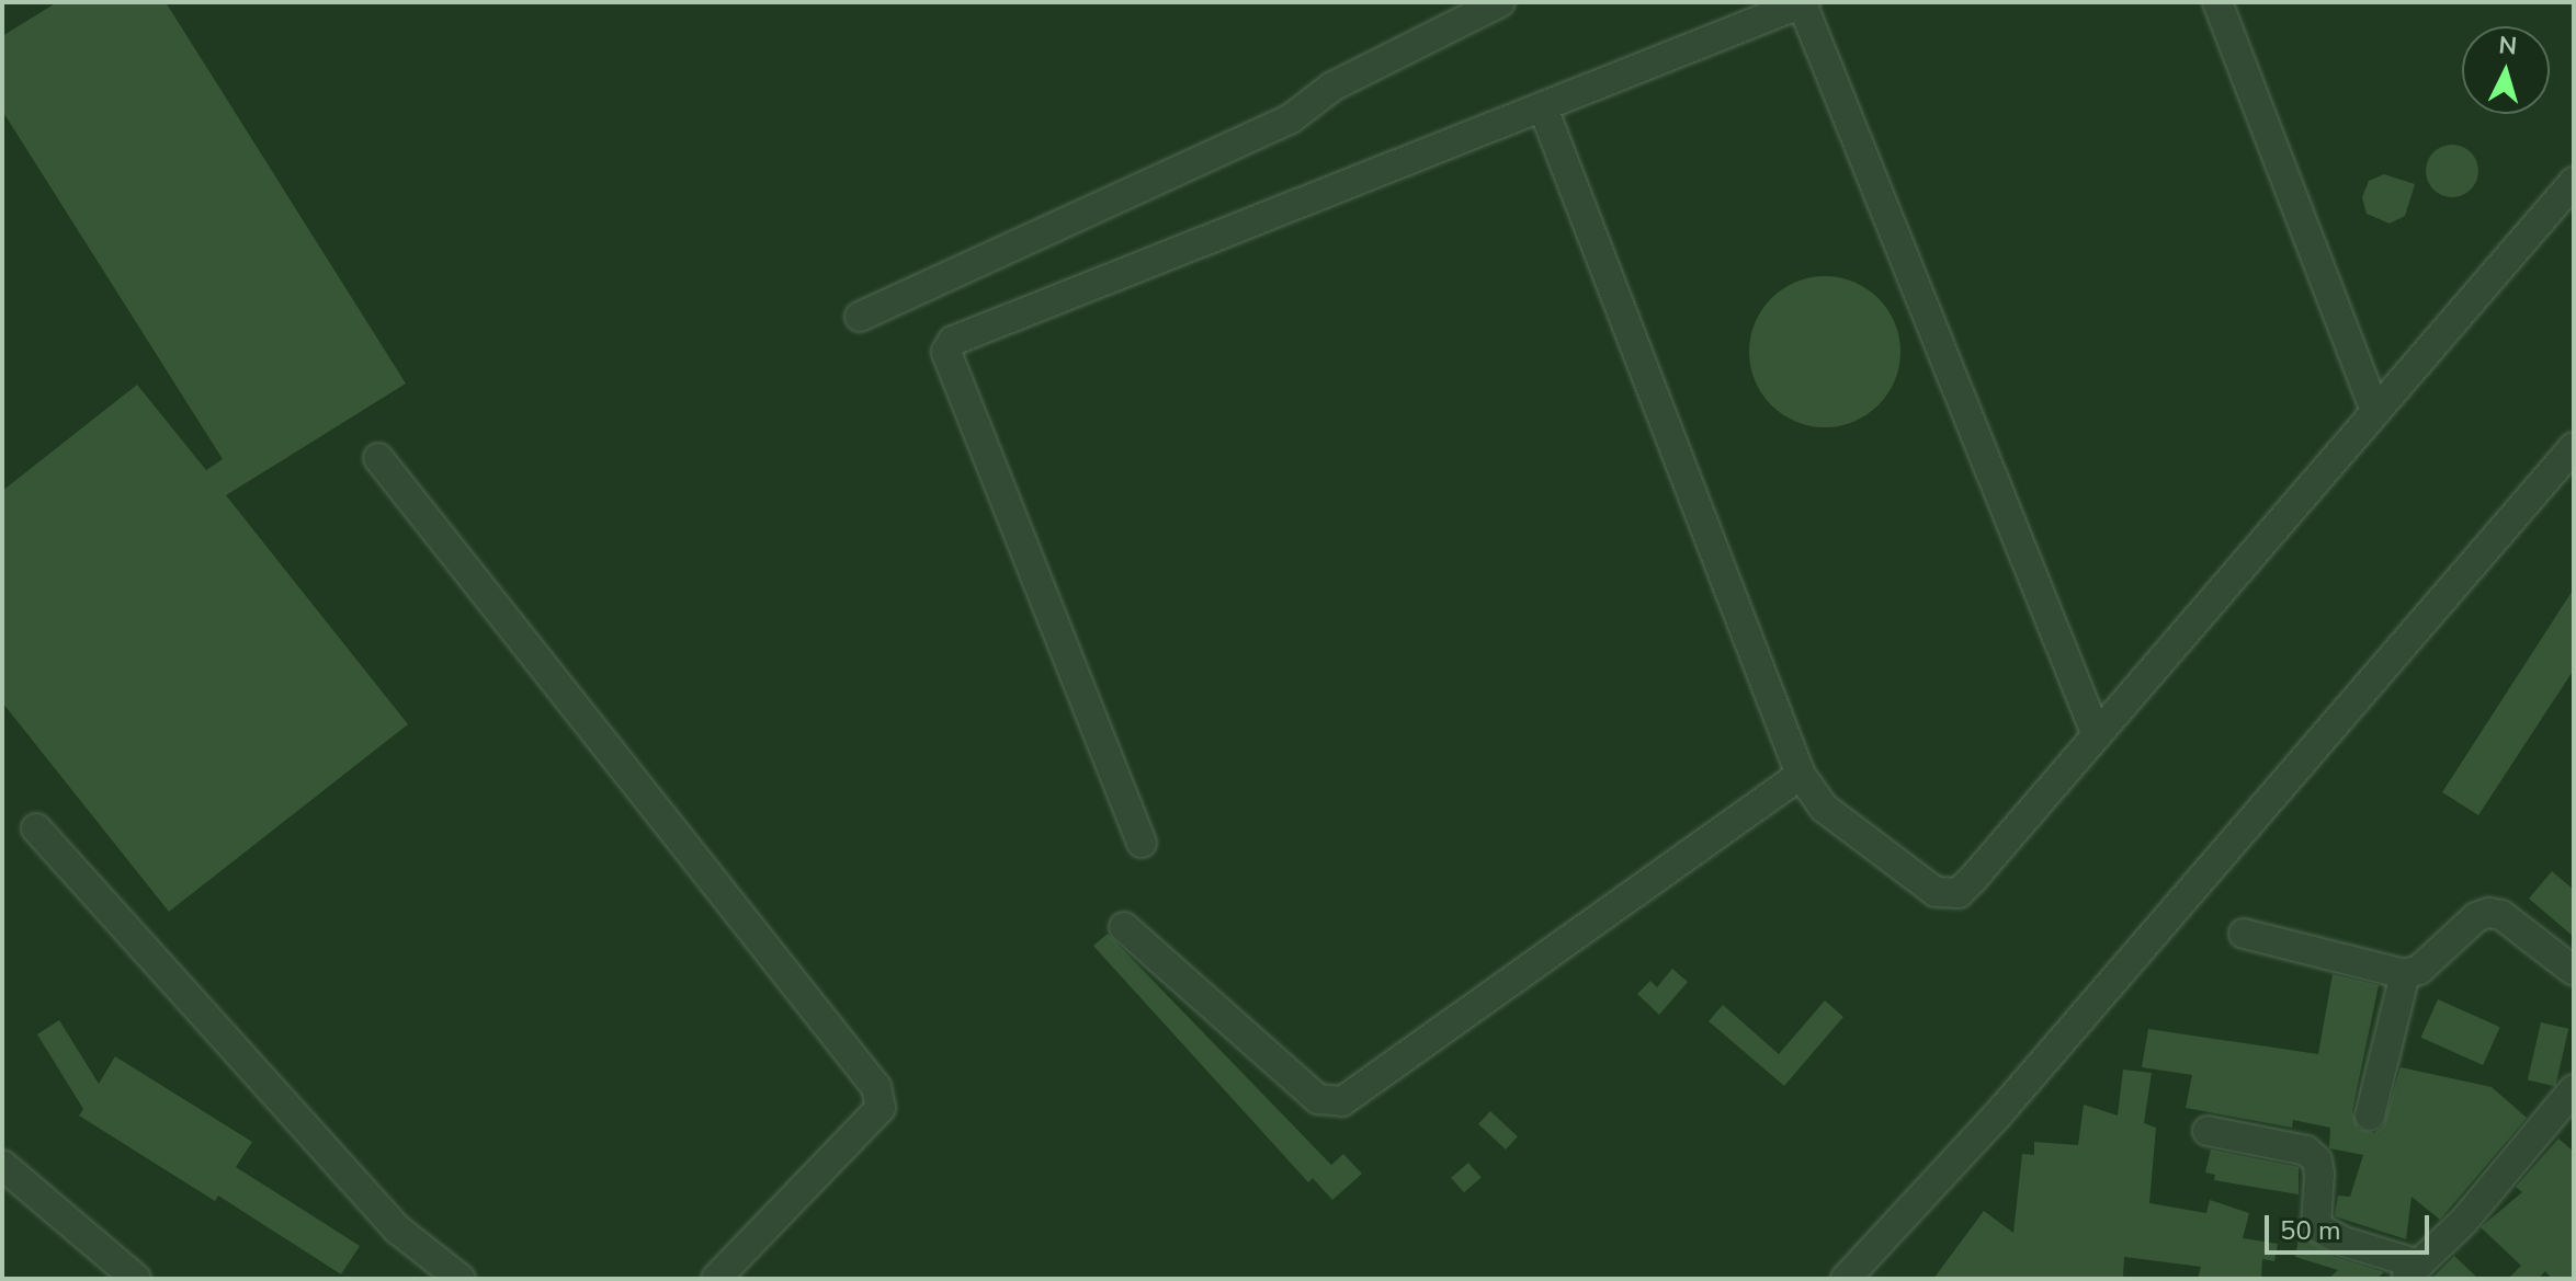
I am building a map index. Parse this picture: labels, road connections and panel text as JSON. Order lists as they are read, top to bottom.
{
  "scale_bar": "50 m",
  "north": "top"
}
